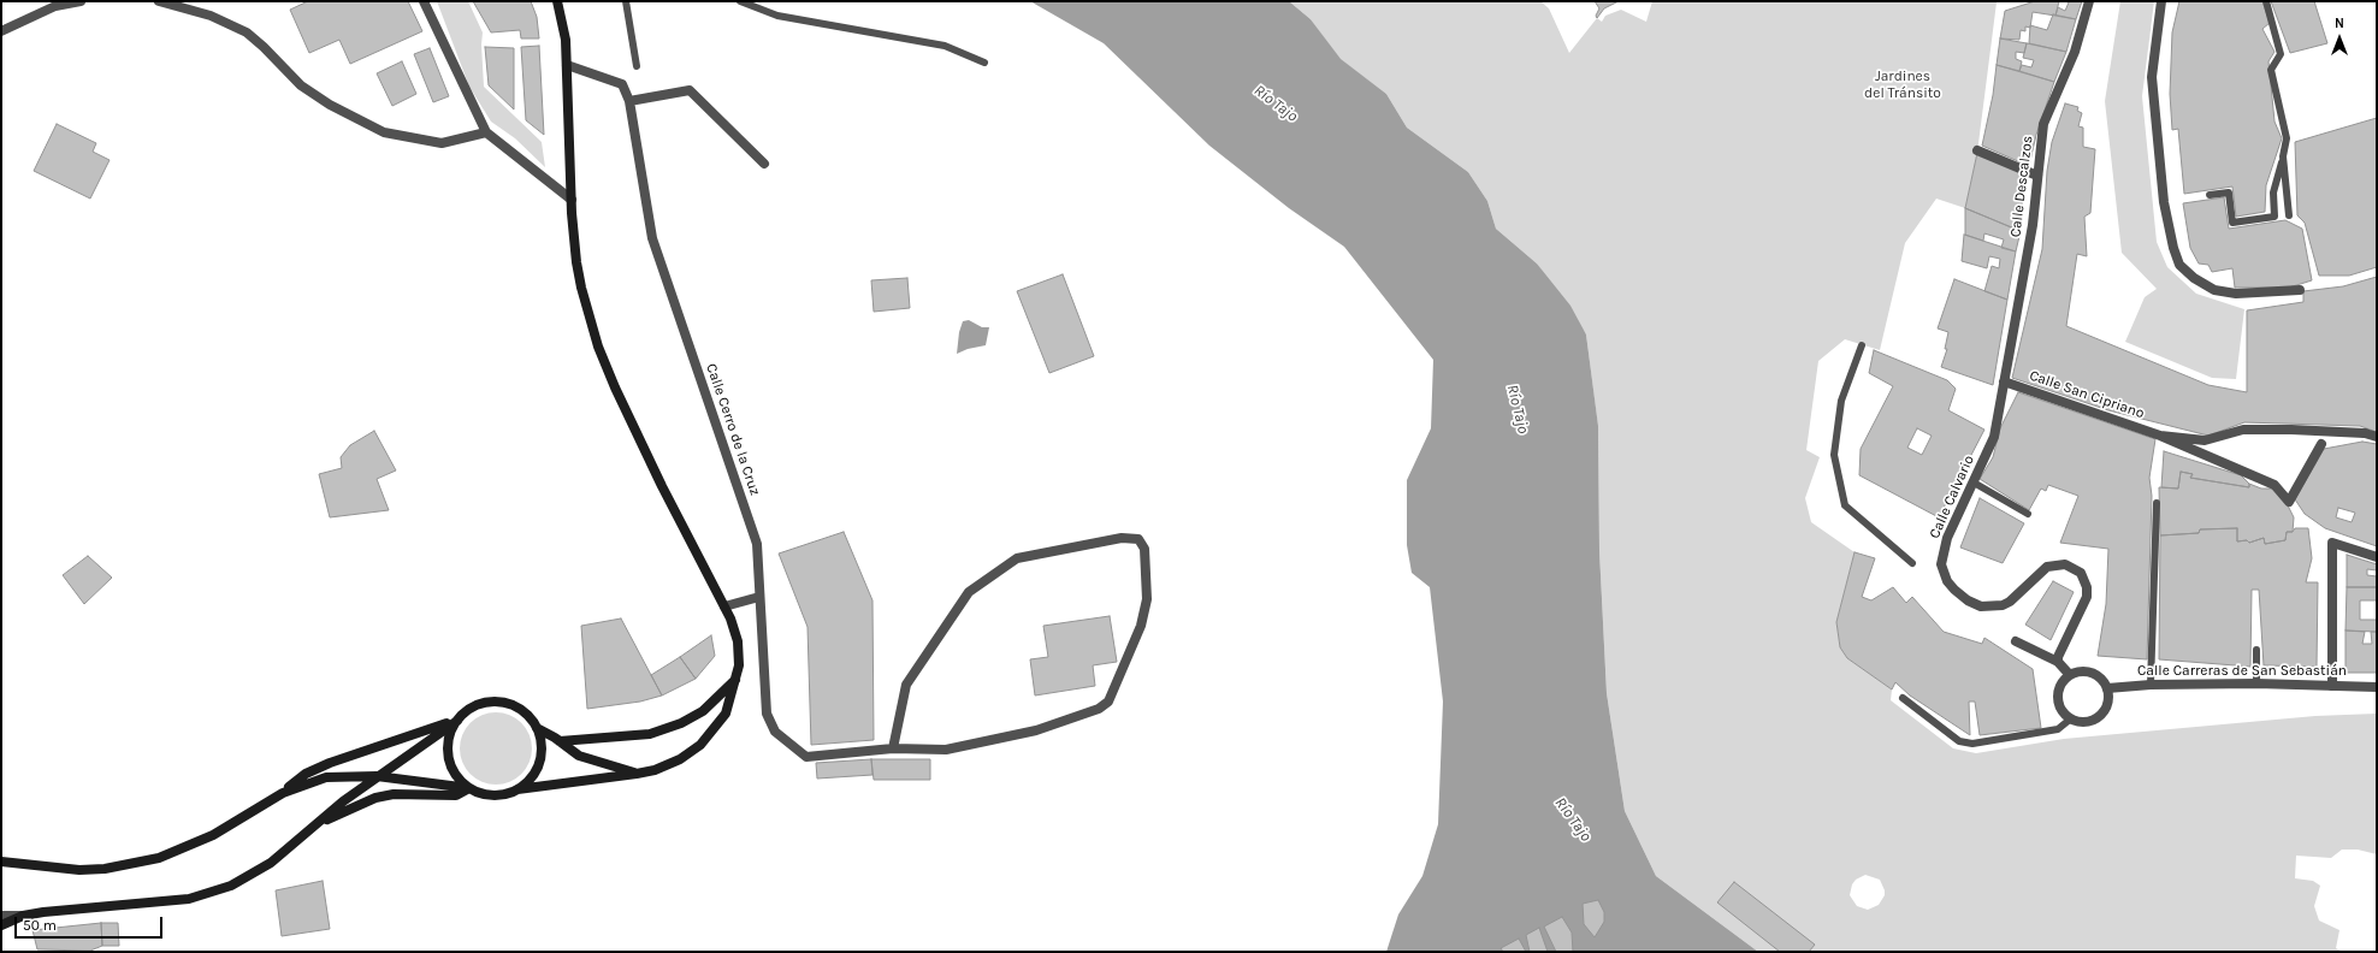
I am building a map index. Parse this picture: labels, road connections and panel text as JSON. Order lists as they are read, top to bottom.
{
  "streets": {
    "street": [
      "Calle Descalzos",
      "Calle San Cipriano",
      "Calle Cerro de la Cruz",
      "Calle Calvario",
      "Calle Carreras de San Sebastián"
    ]
  },
  "crossings": [
    ["Calle Descalzos", "Calle San Cipriano"],
    ["Calle Descalzos", "Calle Calvario"],
    ["Calle San Cipriano", "Calle Calvario"]
  ],
  "water": ["Río Tajo"],
  "parks": ["Jardines del Tránsito"],
  "scale_bar": "50 m",
  "north": "top"
}
